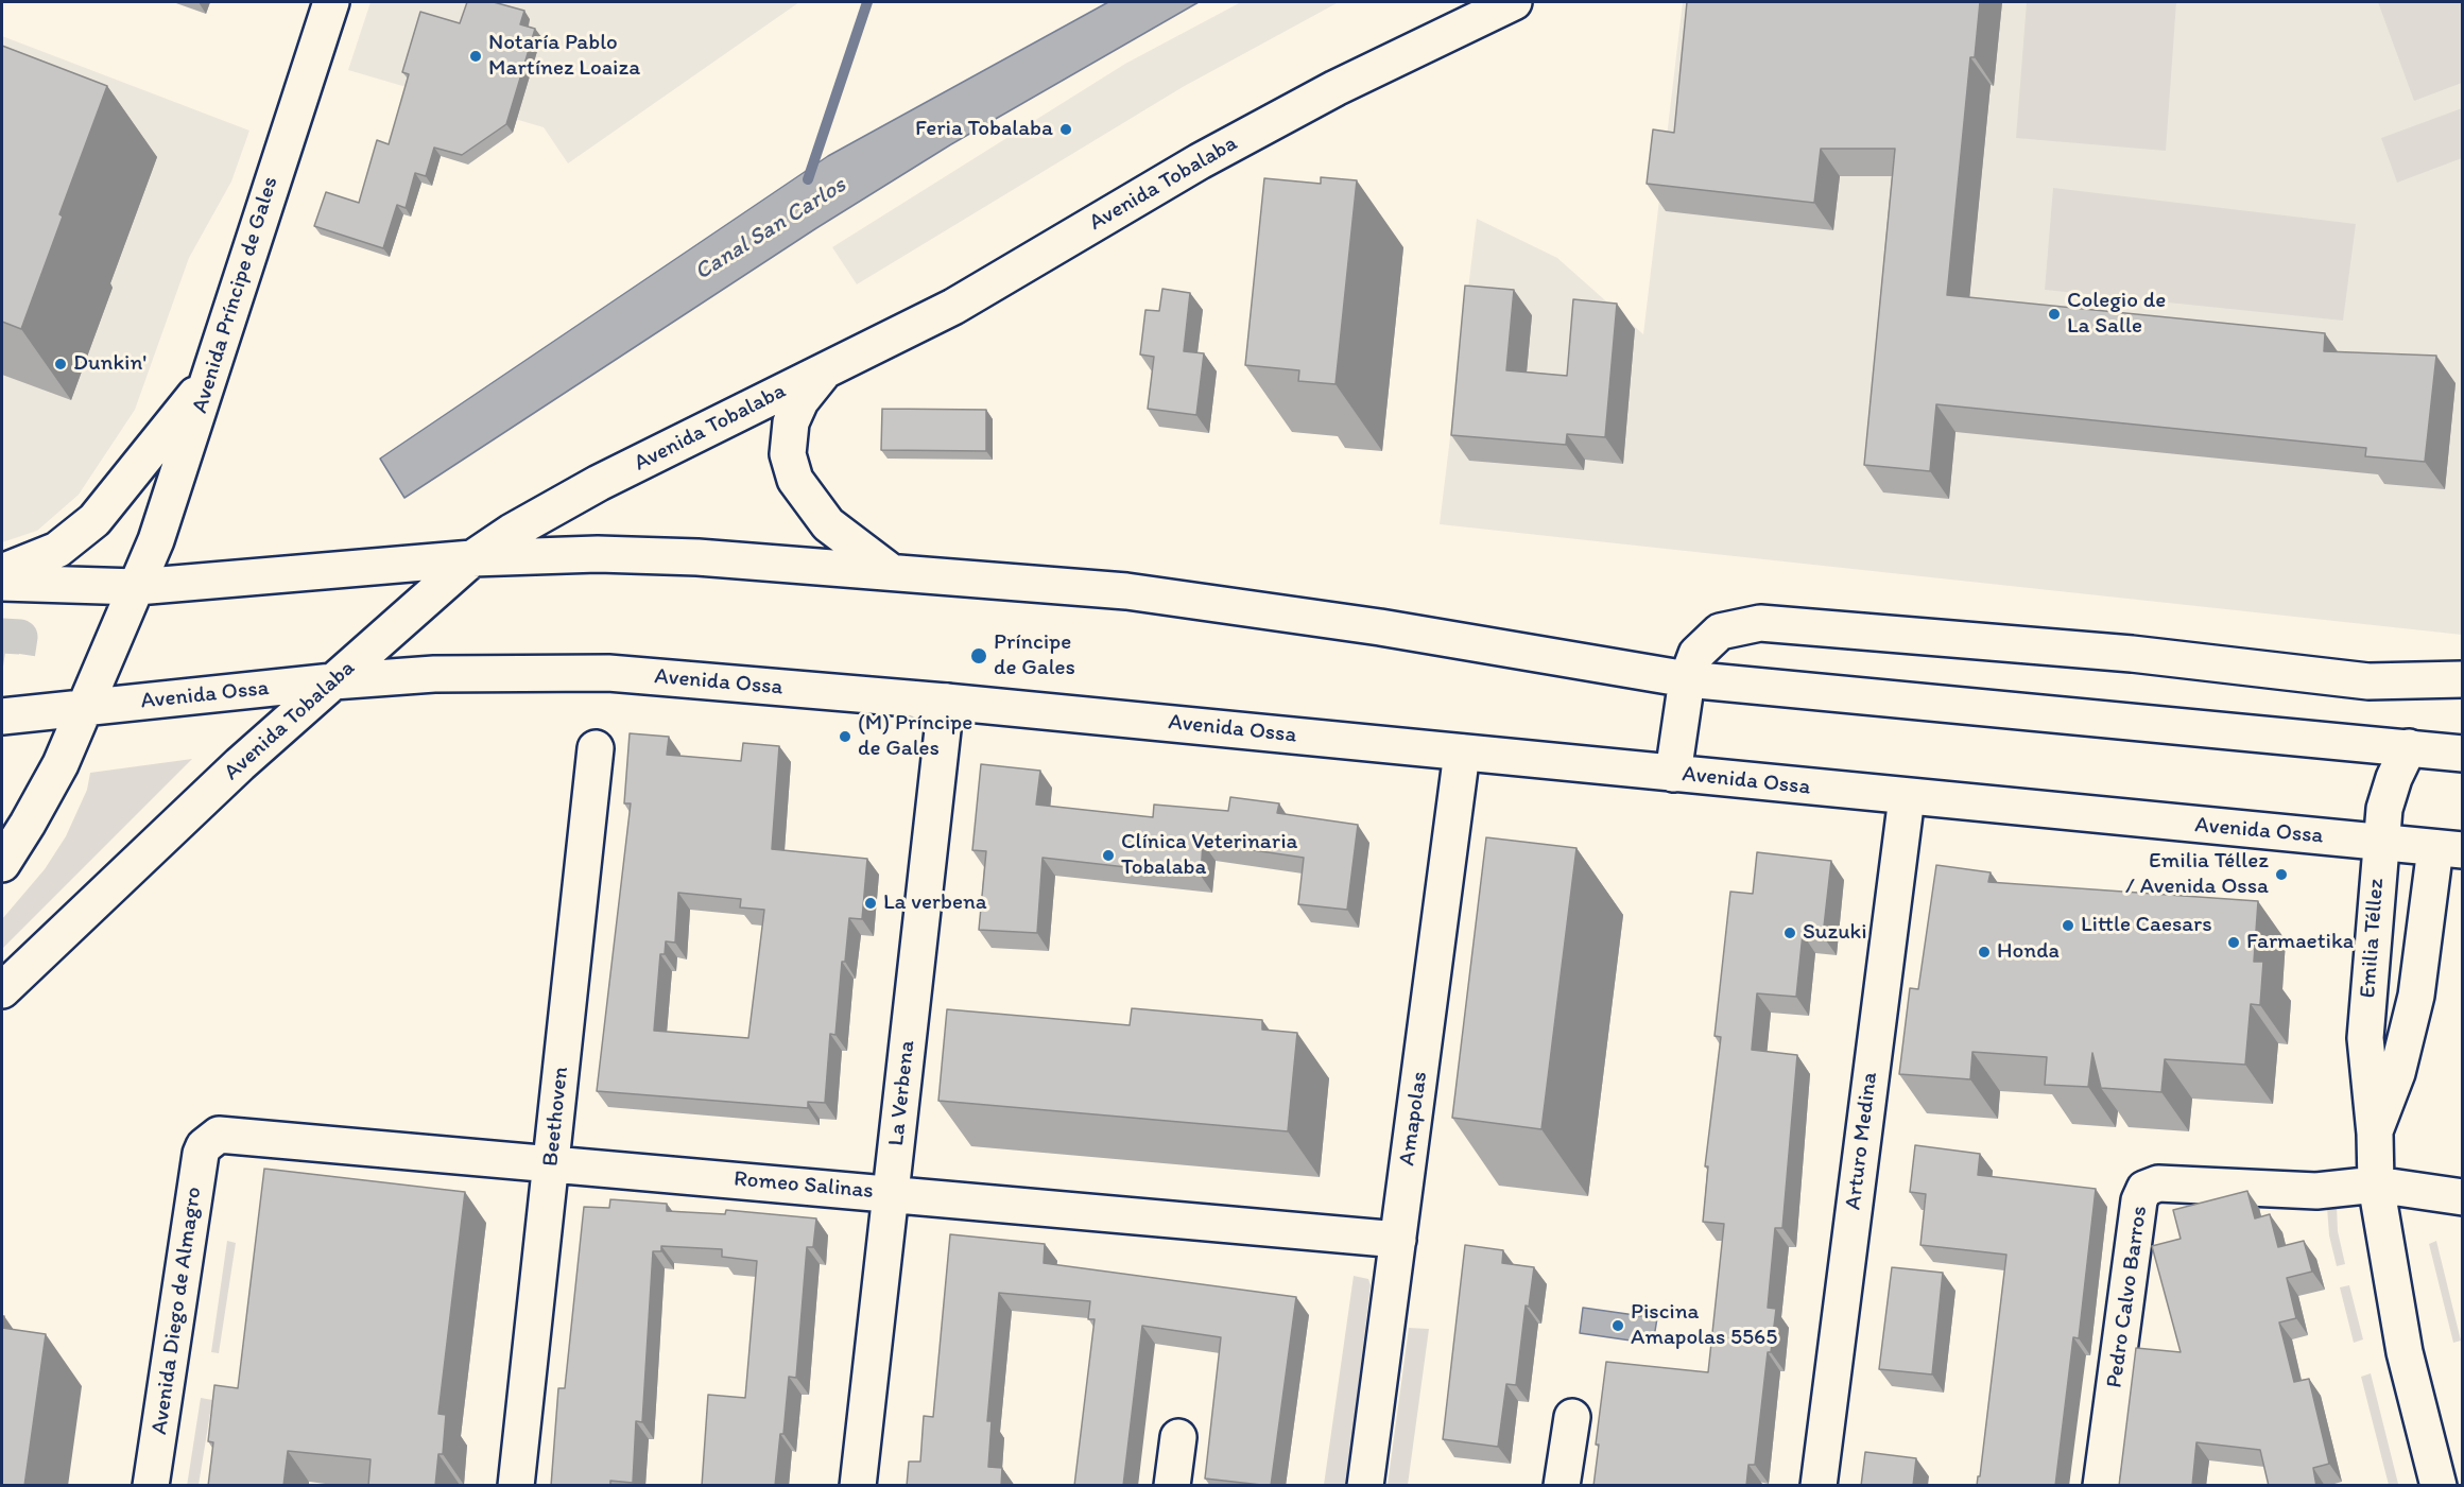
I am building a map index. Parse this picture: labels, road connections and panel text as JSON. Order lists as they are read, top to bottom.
{
  "streets": {
    "main road": [
      "Avenida Tobalaba",
      "Avenida Príncipe de Gales",
      "Avenida Ossa",
      "Emilia Téllez",
      "La Verbena",
      "Beethoven",
      "Amapolas",
      "Arturo Medina",
      "Romeo Salinas",
      "Pedro Calvo Barros",
      "Avenida Diego de Almagro"
    ]
  },
  "crossings": [
    ["Avenida Tobalaba", "Avenida Ossa"],
    ["Avenida Ossa", "Emilia Téllez"],
    ["Avenida Ossa", "La Verbena"],
    ["Avenida Ossa", "Amapolas"],
    ["Avenida Ossa", "Arturo Medina"],
    ["Emilia Téllez", "Pedro Calvo Barros"],
    ["La Verbena", "Romeo Salinas"],
    ["Beethoven", "Romeo Salinas"],
    ["Amapolas", "Romeo Salinas"],
    ["Romeo Salinas", "Avenida Diego de Almagro"]
  ],
  "water": ["Canal San Carlos"],
  "places": [
    "Notaría Pablo Martínez Loaiza",
    "Feria Tobalaba",
    "Colegio de La Salle",
    "Dunkin'",
    "Príncipe de Gales",
    "(M) Príncipe de Gales",
    "Clínica Veterinaria Tobalaba",
    "Emilia Téllez / Avenida Ossa",
    "La verbena",
    "Little Caesars",
    "Suzuki",
    "Farmaetika",
    "Honda",
    "Piscina Amapolas 5565"
  ]
}
